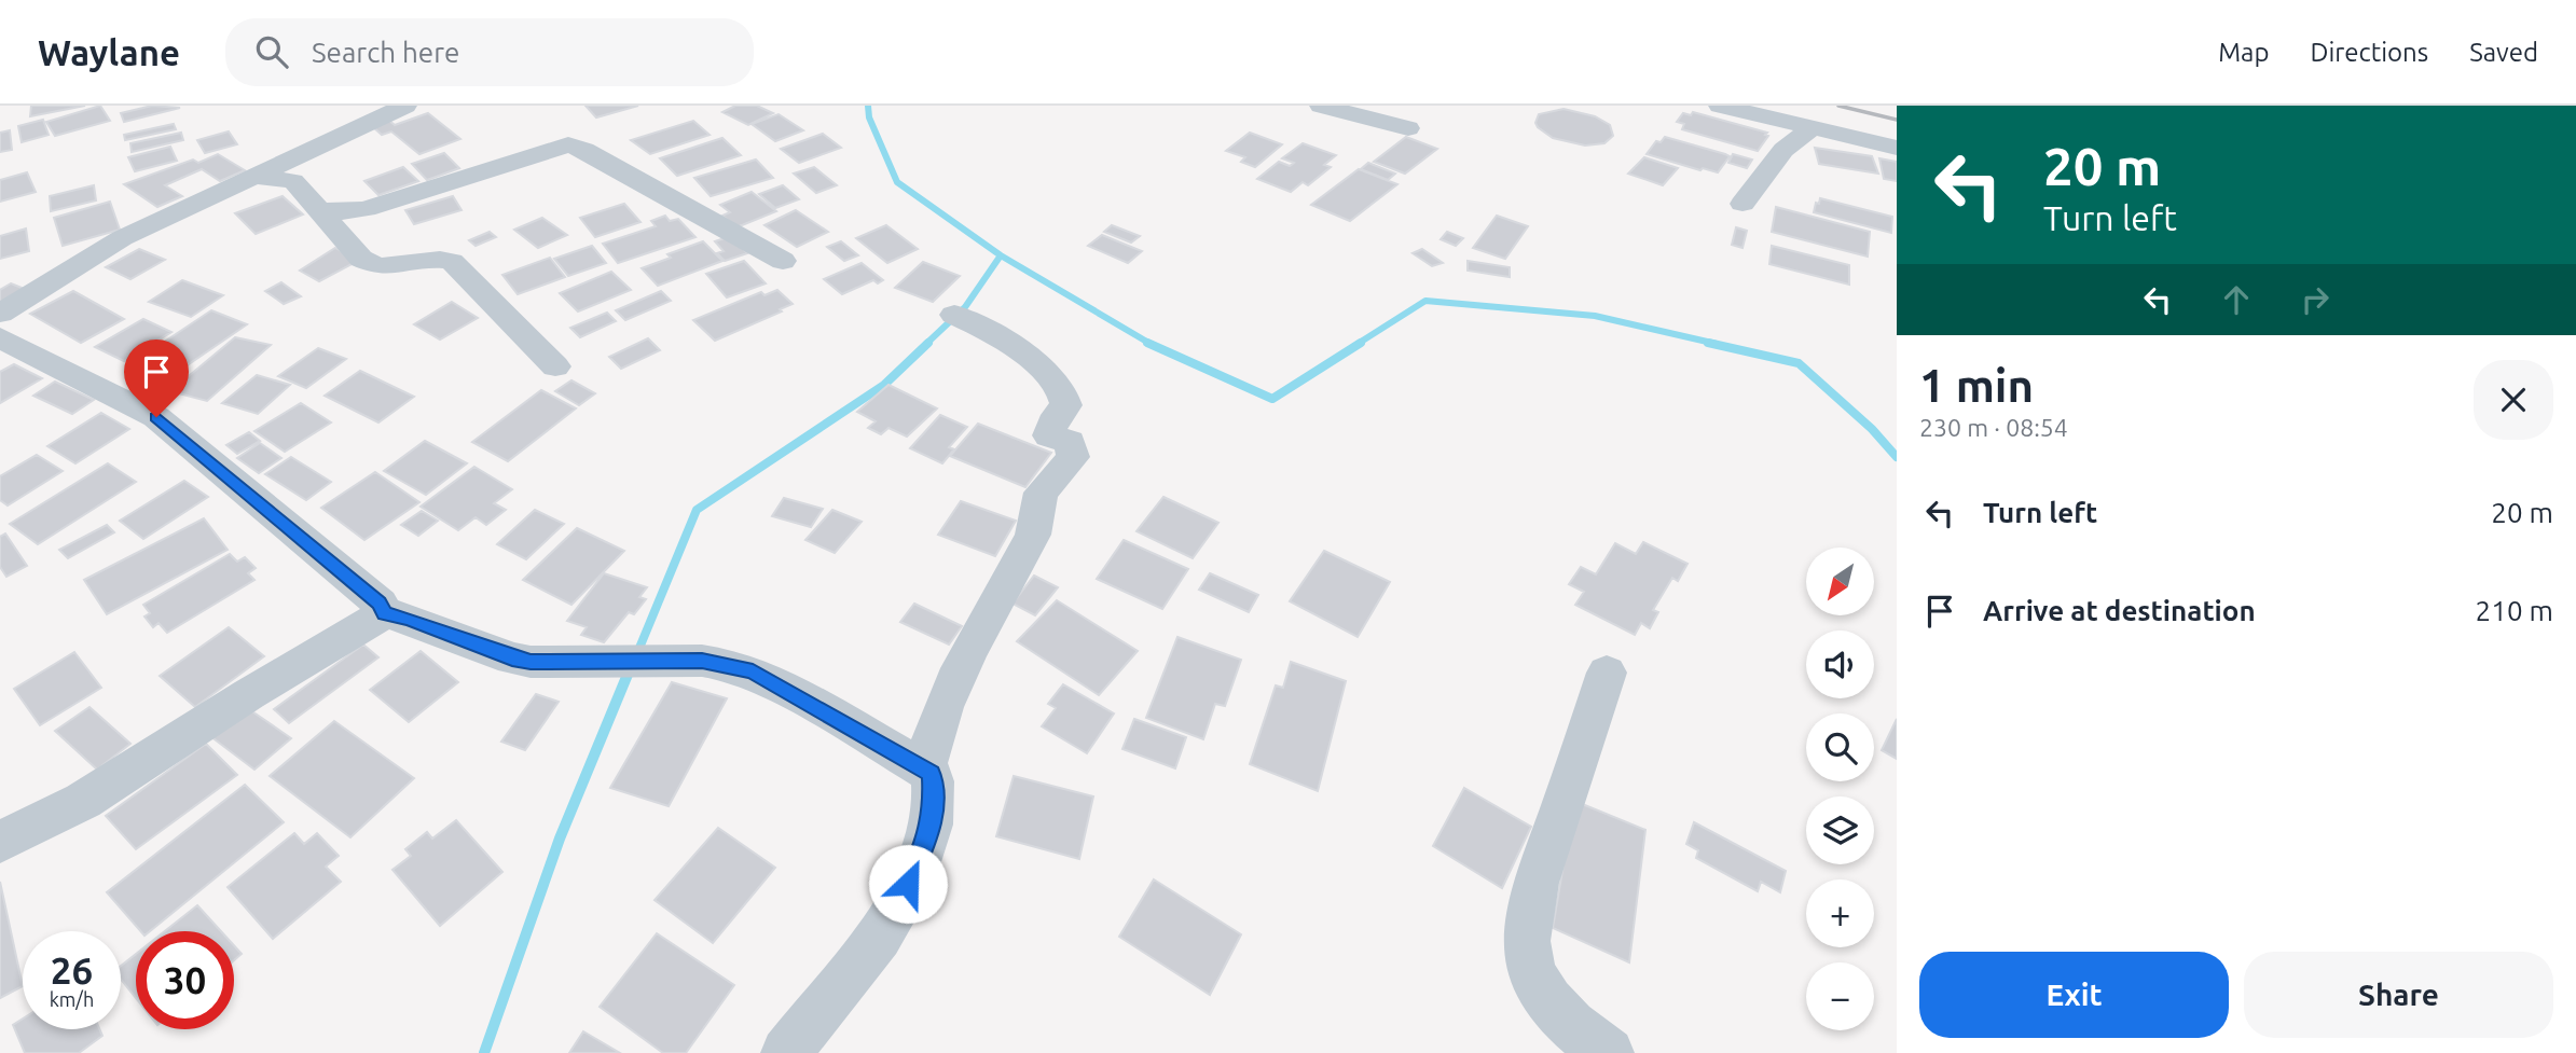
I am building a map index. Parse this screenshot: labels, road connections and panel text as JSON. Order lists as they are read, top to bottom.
{
  "north": "bottom left",
  "page": {
    "header": "Waylane",
    "search": "Search here",
    "nav": ["Map", "Directions", "Saved"],
    "turn": ["20 m", "Turn left"],
    "heading": ["1 min", "230 m · 08:54"],
    "list": [
      {
        "name": "Turn left",
        "value": "20 m"
      },
      {
        "name": "Arrive at destination",
        "value": "210 m"
      }
    ],
    "map_buttons": ["+", "−"],
    "speed": "26 km/h",
    "limit": "30",
    "buttons": ["Exit", "Share"]
  }
}
